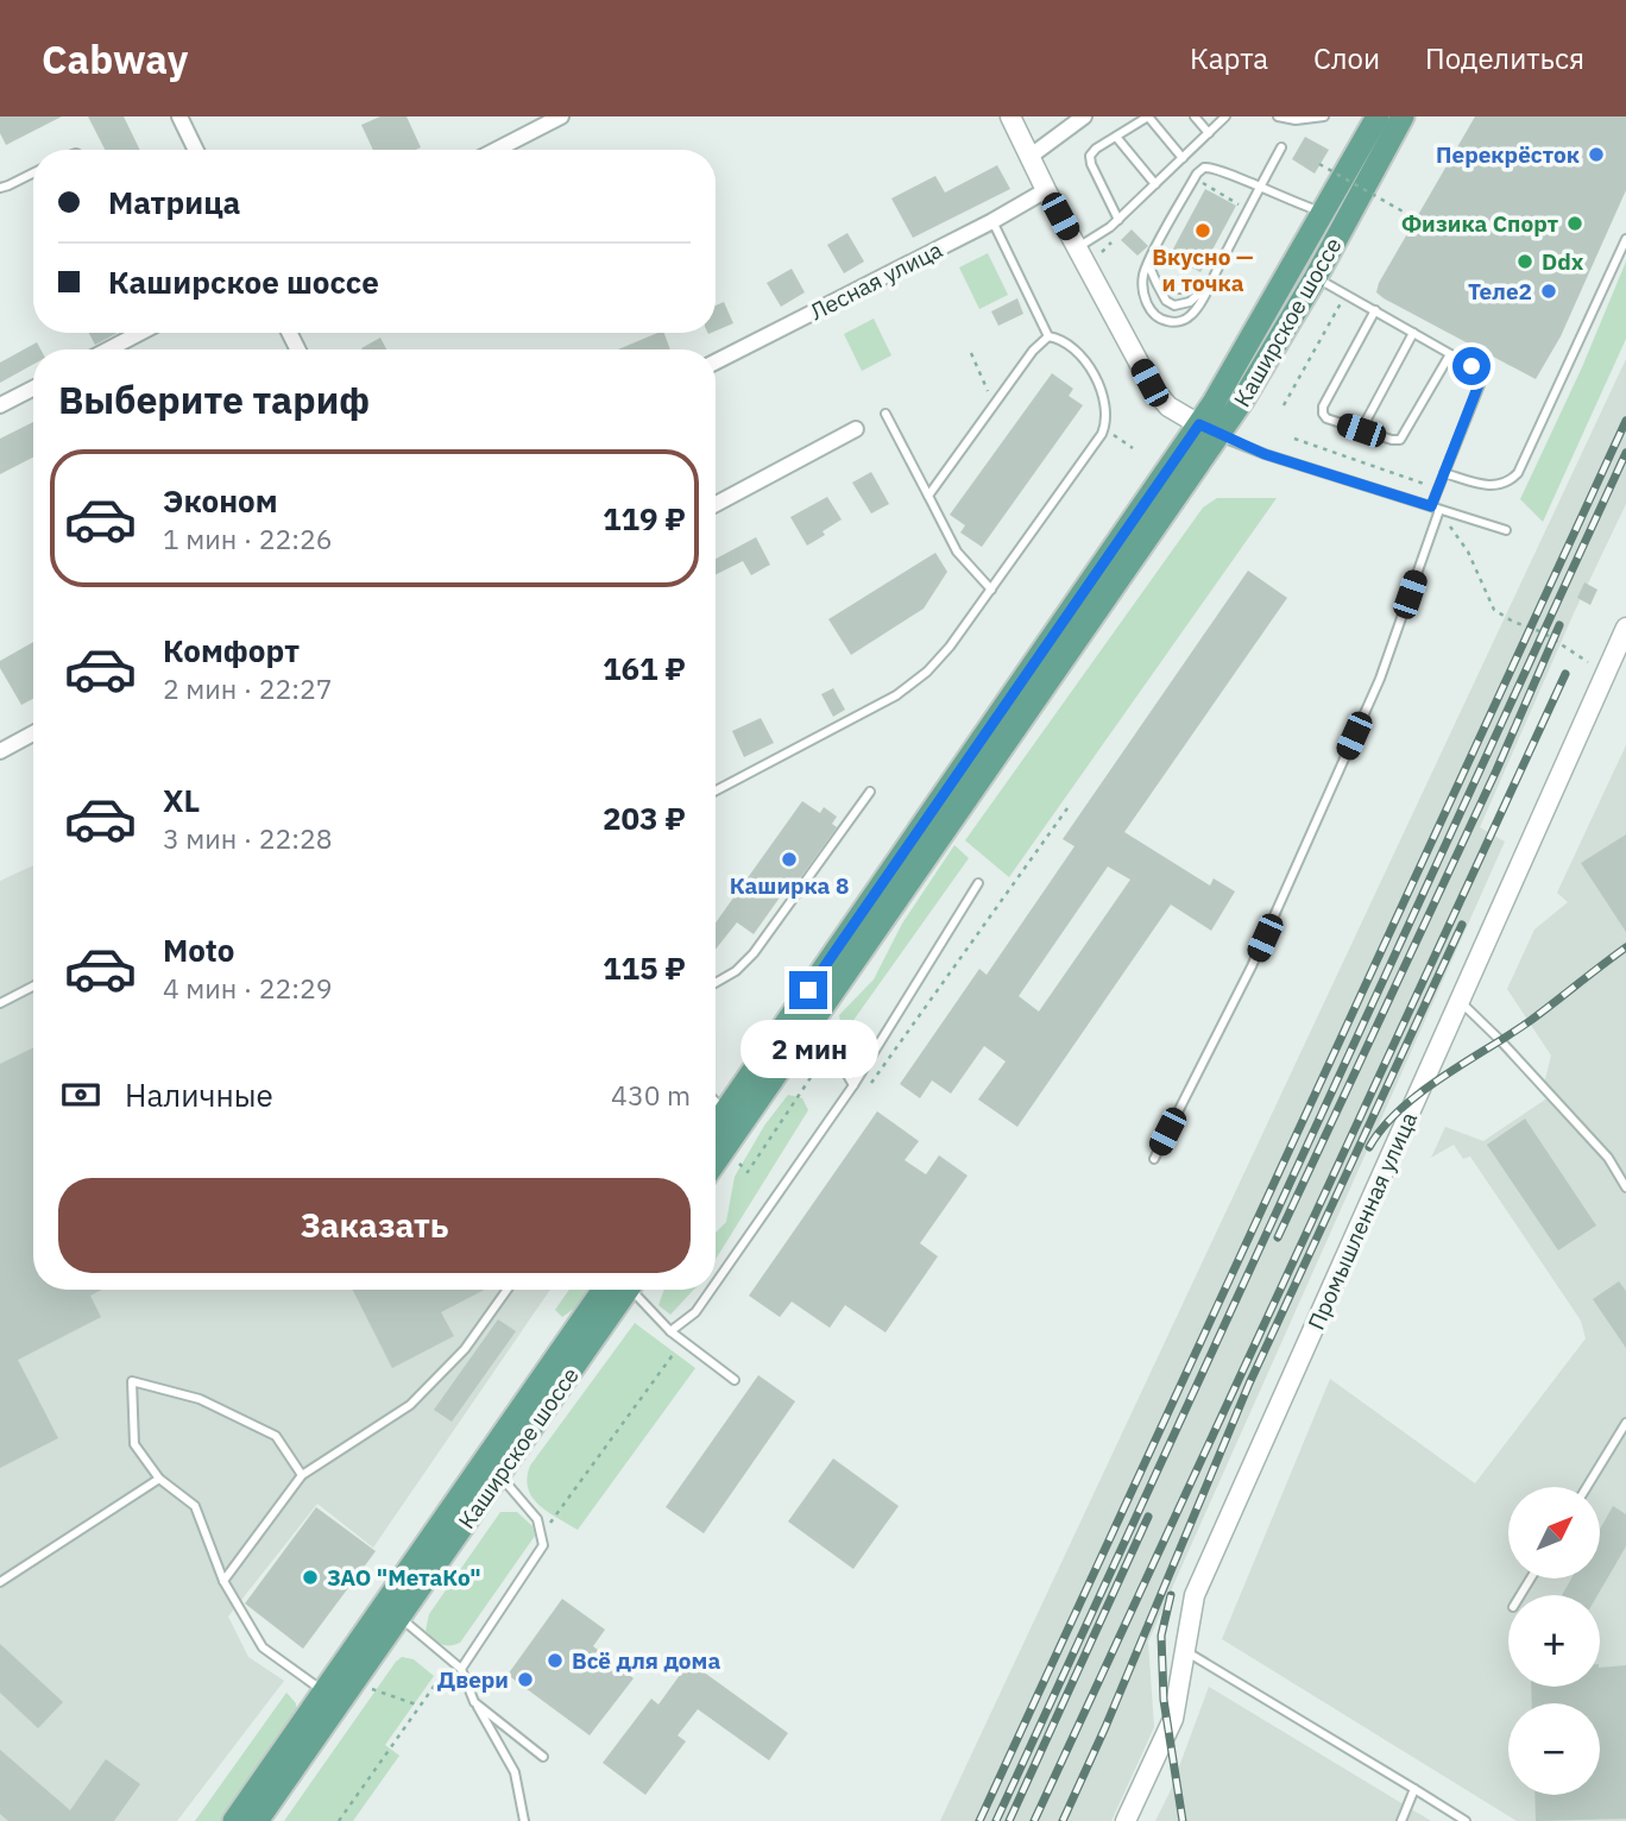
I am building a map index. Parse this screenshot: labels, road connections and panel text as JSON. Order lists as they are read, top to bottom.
{
  "streets": {
    "main road": ["Каширское шоссе"],
    "street": ["Лесная улица", "Промышленная улица"]
  },
  "places": [
    "Перекрёсток",
    "Физика Спорт",
    "Вкусно — и точка",
    "Ddx",
    "Теле2",
    "Каширка 8",
    "ЗАО \"МетаКо\"",
    "Всё для дома",
    "Двери"
  ],
  "north": "top right",
  "page": {
    "header": "Cabway",
    "nav": ["Карта", "Слои", "Поделиться"],
    "banner": ["Матрица", "Каширское шоссе"],
    "heading": "Выберите тариф",
    "list": [
      {
        "name": "Эконом",
        "note": "1 мин · 22:26",
        "value": "119 ₽"
      },
      {
        "name": "Комфорт",
        "note": "2 мин · 22:27",
        "value": "161 ₽"
      },
      {
        "name": "XL",
        "note": "3 мин · 22:28",
        "value": "203 ₽"
      },
      {
        "name": "Moto",
        "note": "4 мин · 22:29",
        "value": "115 ₽"
      }
    ],
    "bubble": "2 мин",
    "pay": ["Наличные", "430 m"],
    "buttons": "Заказать",
    "map_buttons": ["+", "−"]
  }
}
